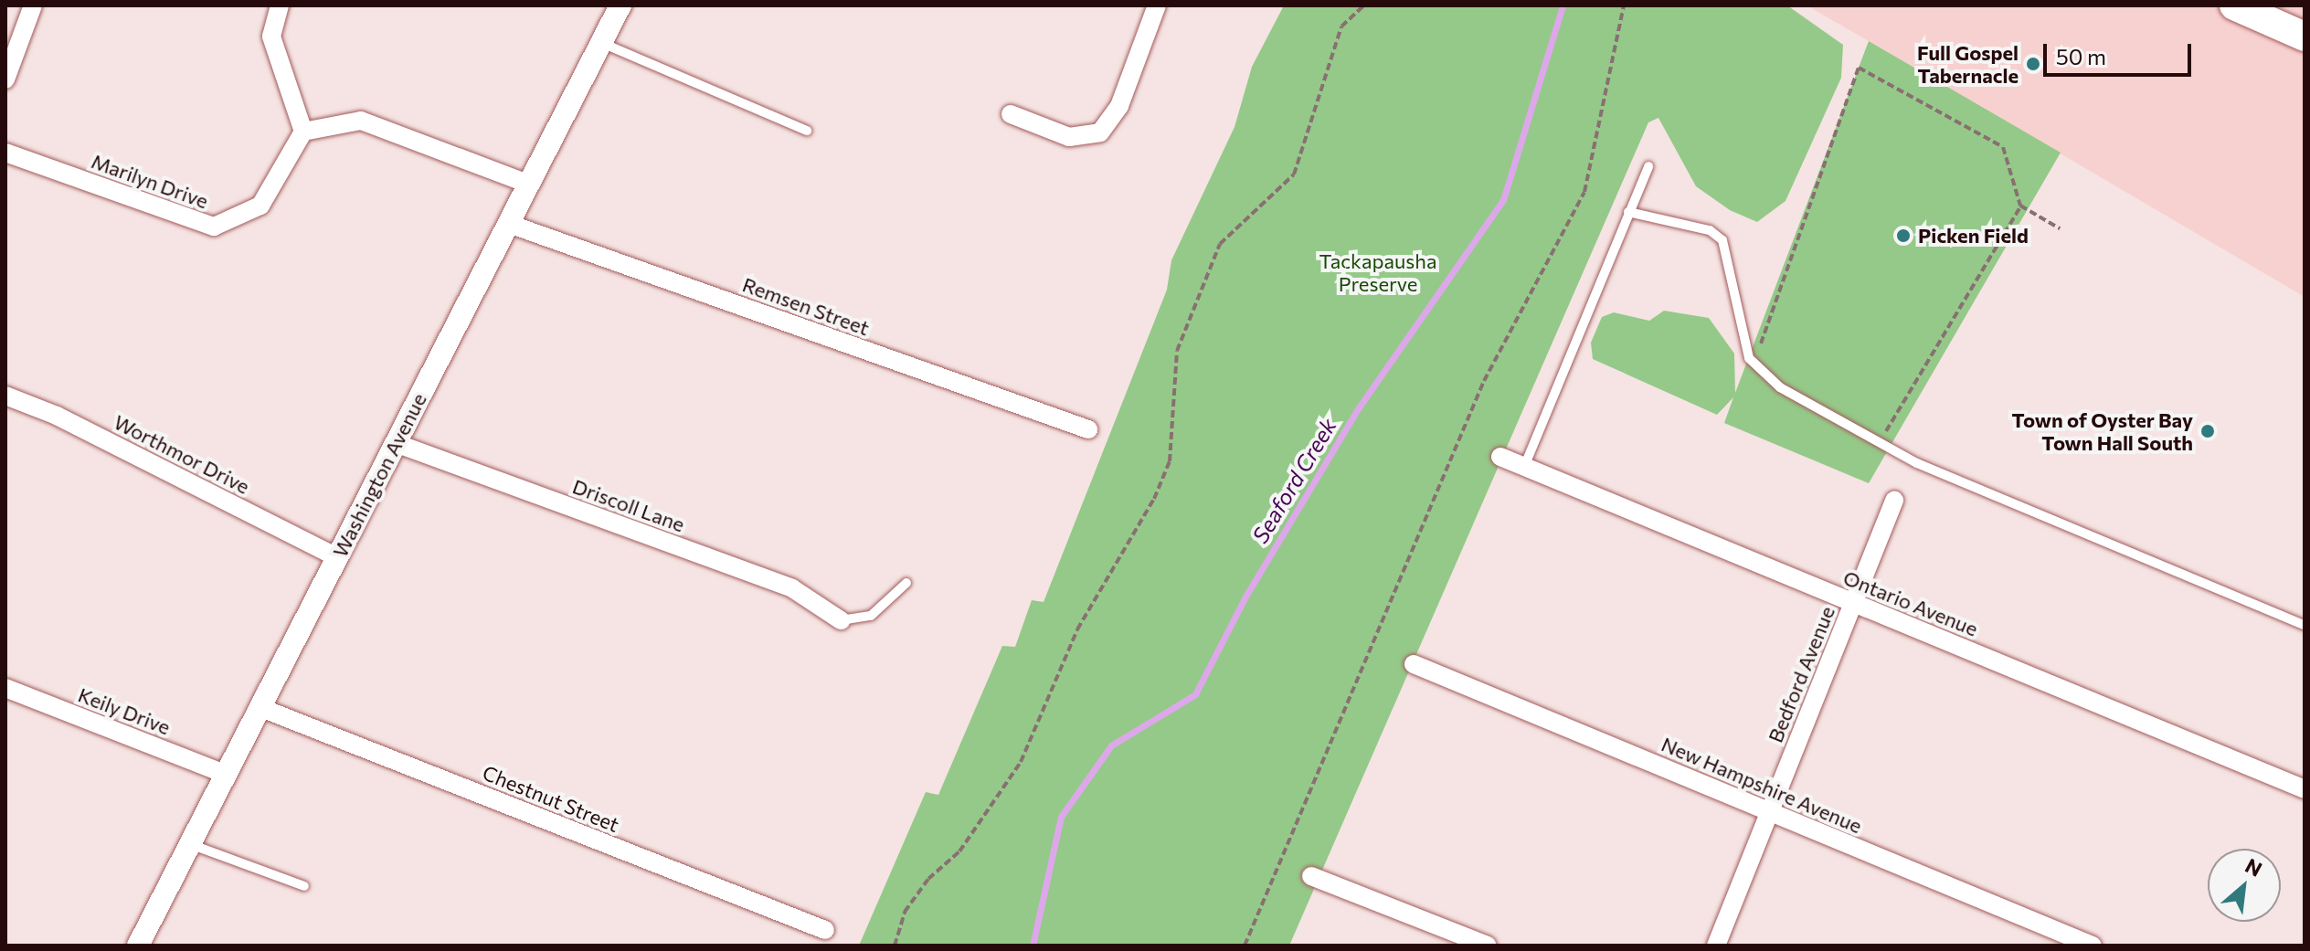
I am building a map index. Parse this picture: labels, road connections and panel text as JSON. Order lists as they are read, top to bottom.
{
  "streets": {
    "street": [
      "Marilyn Drive",
      "Remsen Street",
      "Worthmor Drive",
      "Washington Avenue",
      "Driscoll Lane",
      "Ontario Avenue",
      "Bedford Avenue",
      "Keily Drive",
      "New Hampshire Avenue",
      "Chestnut Street"
    ]
  },
  "crossings": [
    ["Remsen Street", "Washington Avenue"],
    ["Worthmor Drive", "Washington Avenue"],
    ["Washington Avenue", "Driscoll Lane"],
    ["Washington Avenue", "Keily Drive"],
    ["Washington Avenue", "Chestnut Street"],
    ["Ontario Avenue", "Bedford Avenue"],
    ["Bedford Avenue", "New Hampshire Avenue"]
  ],
  "water": ["Seaford Creek"],
  "parks": ["Tackapausha Preserve"],
  "places": ["Full Gospel Tabernacle", "Picken Field", "Town of Oyster Bay Town Hall South"],
  "scale_bar": "50 m",
  "north": "top right"
}
